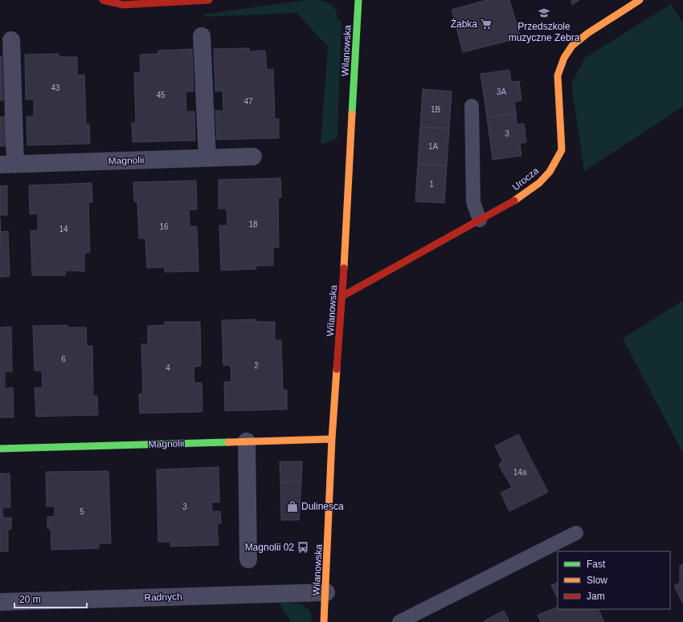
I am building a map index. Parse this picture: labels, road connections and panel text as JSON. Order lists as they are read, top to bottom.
{
  "streets": {
    "street": [
      "Wilanowska",
      "Magnolii",
      "Urocza",
      "Radnych"
    ]
  },
  "crossings": [
    ["Wilanowska", "Magnolii"],
    ["Wilanowska", "Urocza"],
    ["Wilanowska", "Radnych"]
  ],
  "places": {
    "school or university": ["Przedszkole muzyczne Zebra"],
    "supermarket": ["Żabka"],
    "shop": ["Dulinesca"],
    "bus stop": ["Magnolii 02"]
  },
  "house_numbers": [
    "43",
    "3A",
    "45",
    "47",
    "1B",
    "3",
    "1A",
    "1",
    "18",
    "16",
    "14",
    "6",
    "2",
    "4",
    "14a",
    "3",
    "5"
  ],
  "legend": ["Fast", "Slow", "Jam"],
  "scale_bar": "20 m"
}
